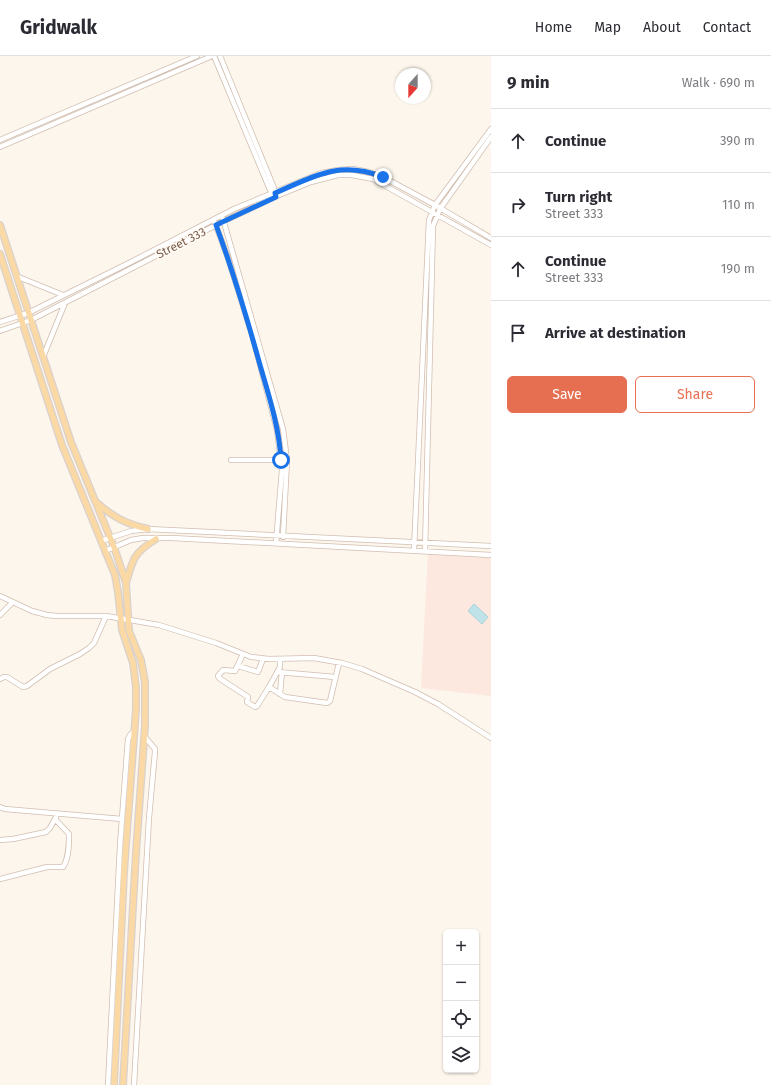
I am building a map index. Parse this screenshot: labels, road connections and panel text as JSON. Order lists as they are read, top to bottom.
{
  "streets": {
    "street": ["Street 333"]
  },
  "north": "bottom",
  "page": {
    "header": "Gridwalk",
    "nav": [
      "Home",
      "Map",
      "About",
      "Contact"
    ],
    "heading": ["9 min", "Walk · 690 m"],
    "list": [
      ["Continue", "390 m"],
      ["Turn right", "Street 333", "110 m"],
      ["Continue", "Street 333", "190 m"],
      "Arrive at destination"
    ],
    "buttons": ["Save", "Share"],
    "map_buttons": ["+", "−"]
  }
}
